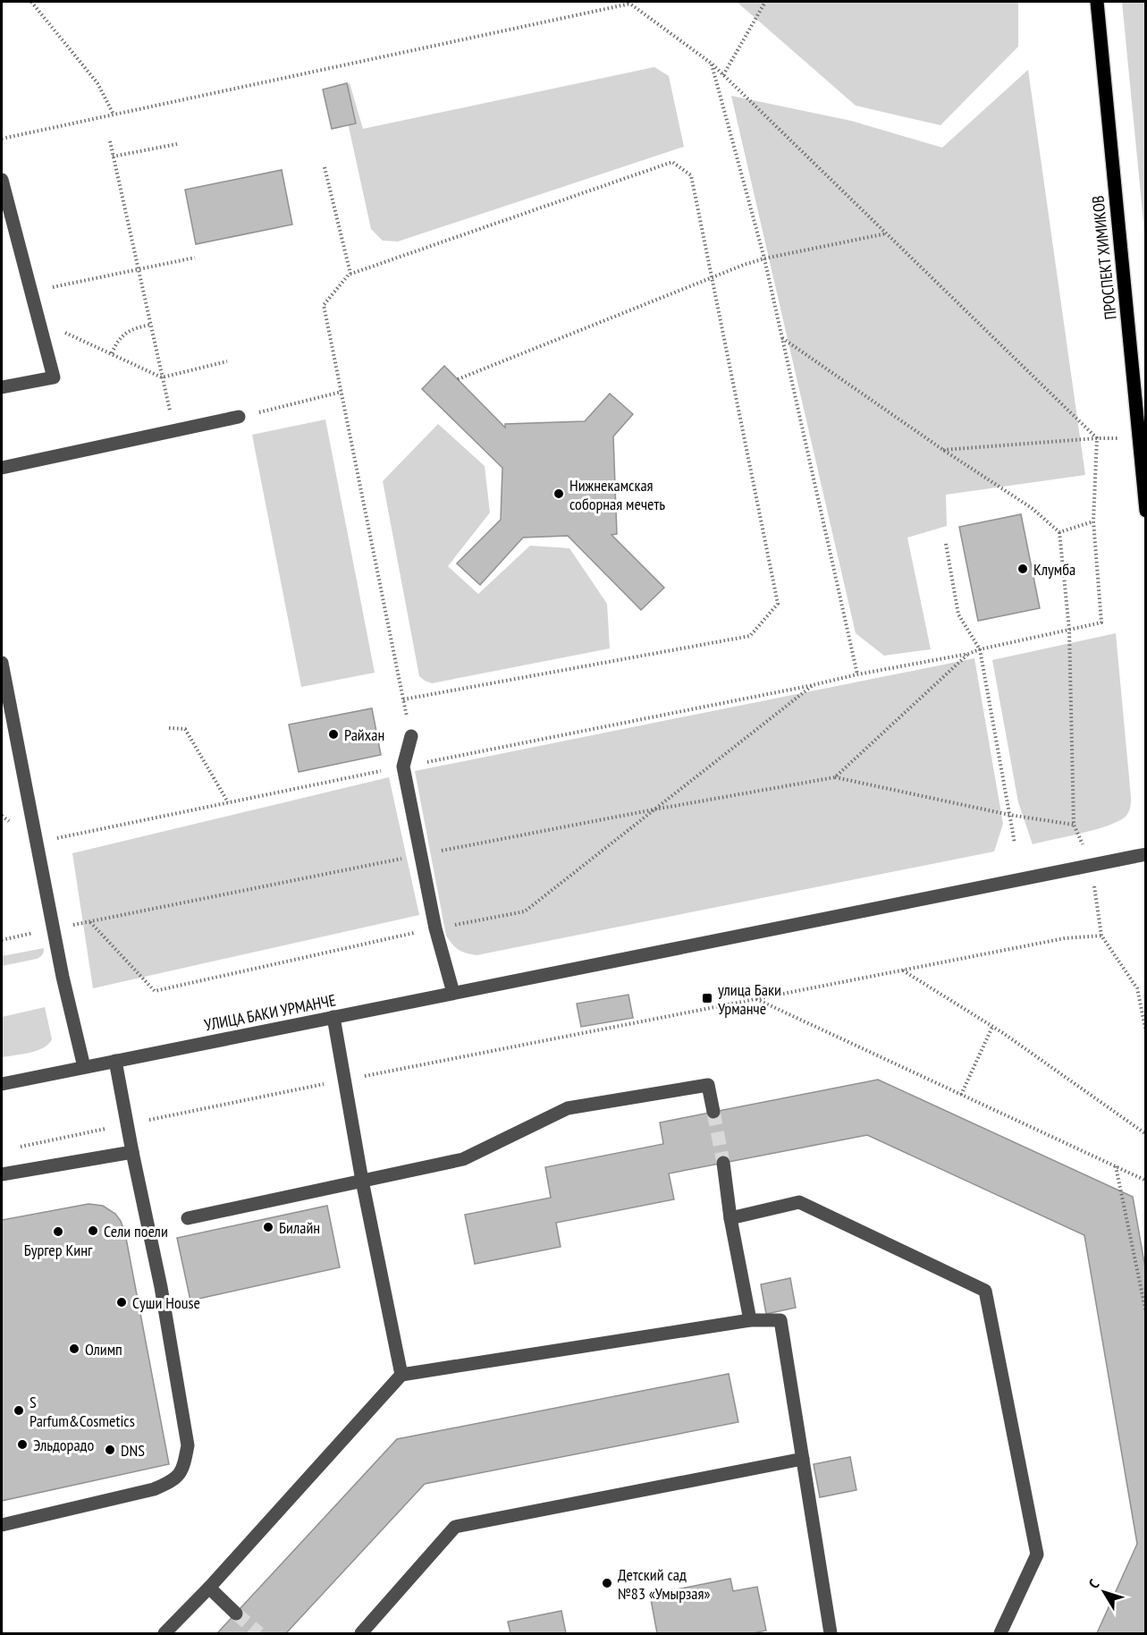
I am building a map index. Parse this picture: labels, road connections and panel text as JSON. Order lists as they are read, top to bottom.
{
  "streets": {
    "main road": ["ПРОСПЕКТ ХИМИКОВ"],
    "street": ["УЛИЦА БАКИ УРМАНЧЕ"]
  },
  "places": {
    "other": [
      "Нижнекамская соборная мечеть",
      "Клумба",
      "Райхан",
      "Билайн",
      "Сели поели",
      "Бургер Кинг",
      "Суши House",
      "Олимп",
      "S Parfum&Cosmetics",
      "Эльдорадо",
      "DNS",
      "Детский сад №83 «Умырзая»"
    ],
    "transit": ["улица Баки Урманче"]
  },
  "north": "top left"
}
